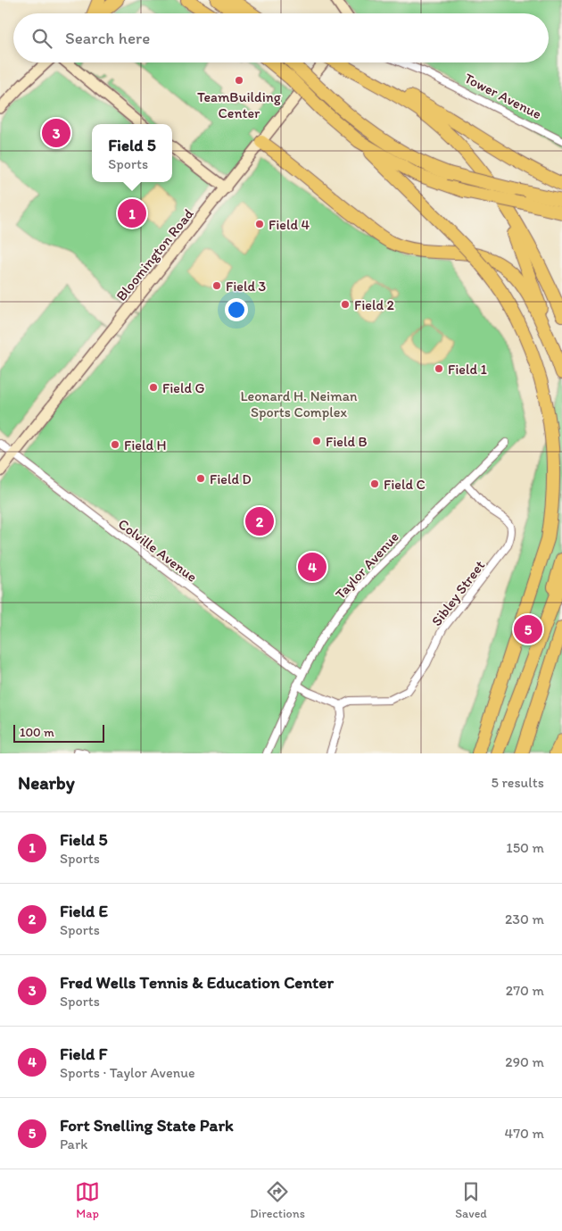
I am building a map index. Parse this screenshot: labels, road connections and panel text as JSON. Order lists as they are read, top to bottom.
{
  "streets": {
    "street": [
      "Tower Avenue",
      "Bloomington Road",
      "Colville Avenue",
      "Taylor Avenue",
      "Sibley Street"
    ]
  },
  "crossings": [
    ["Bloomington Road", "Colville Avenue"],
    ["Colville Avenue", "Taylor Avenue"],
    ["Taylor Avenue", "Sibley Street"]
  ],
  "parks": ["Leonard H. Neiman Sports Complex"],
  "places": [
    "TeamBuilding Center",
    "Field 4",
    "Field 3",
    "Field 2",
    "Field 1",
    "Field G",
    "Field B",
    "Field H",
    "Field D",
    "Field C"
  ],
  "scale_bar": "100 m",
  "page": {
    "search": "Search here",
    "pins": [
      "3",
      "1",
      "2",
      "4",
      "5"
    ],
    "popup": ["Field 5", "Sports"],
    "scale": "100 m",
    "heading": ["Nearby", "5 results"],
    "list": [
      {
        "mark": "1",
        "name": "Field 5",
        "note": "Sports",
        "value": "150 m"
      },
      {
        "mark": "2",
        "name": "Field E",
        "note": "Sports",
        "value": "230 m"
      },
      {
        "mark": "3",
        "name": "Fred Wells Tennis & Education Center",
        "note": "Sports",
        "value": "270 m"
      },
      {
        "mark": "4",
        "name": "Field F",
        "note": "Sports · Taylor Avenue",
        "value": "290 m"
      },
      {
        "mark": "5",
        "name": "Fort Snelling State Park",
        "note": "Park",
        "value": "470 m"
      }
    ],
    "nav": ["Map", "Directions", "Saved"]
  }
}
